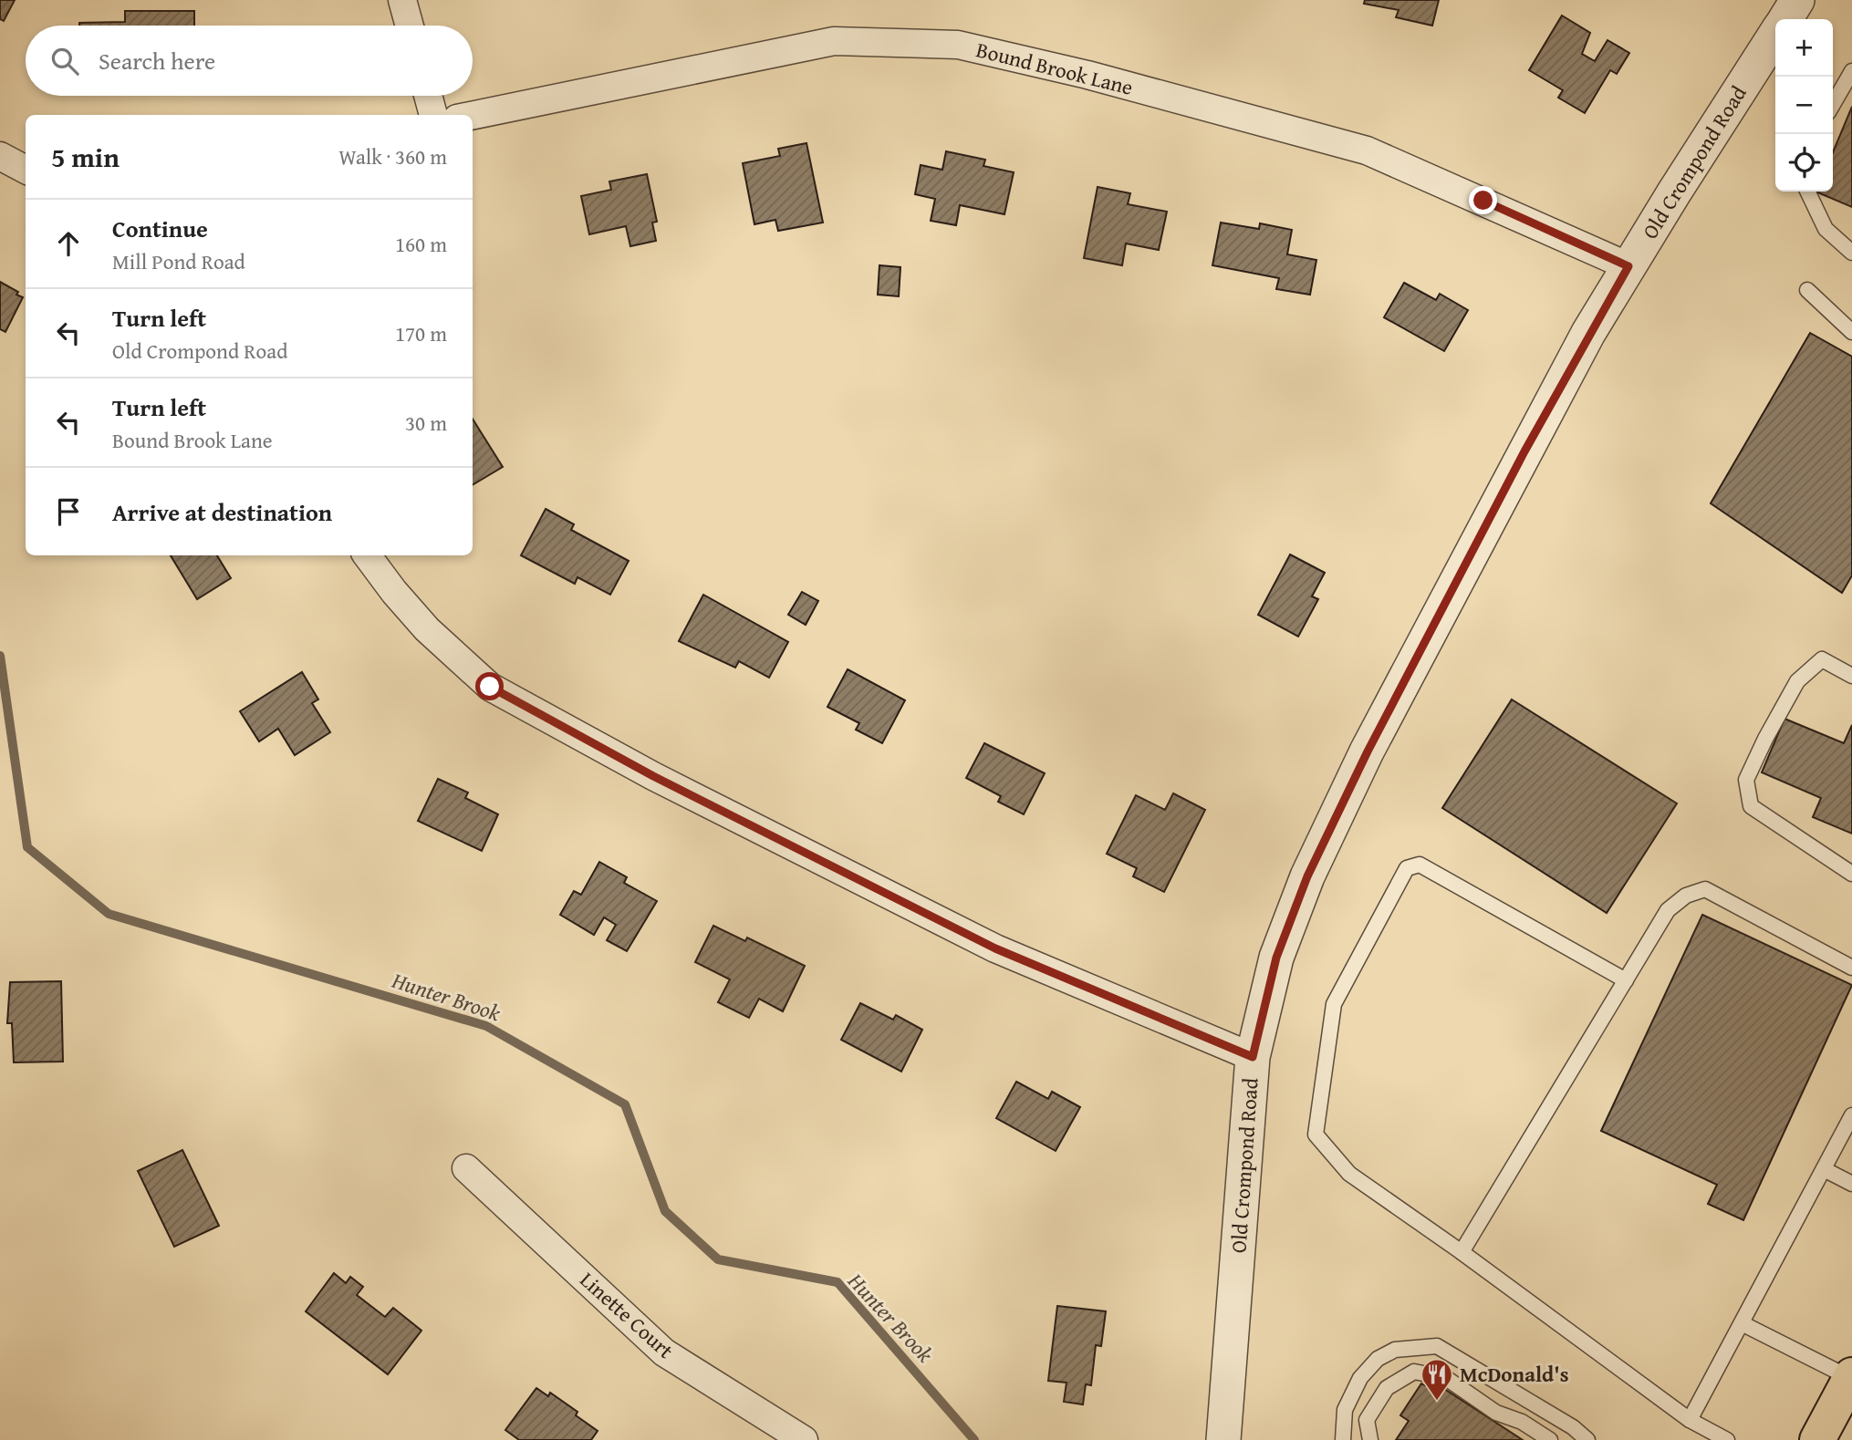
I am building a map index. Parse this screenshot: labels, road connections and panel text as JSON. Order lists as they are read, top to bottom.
{
  "streets": {
    "street": ["Bound Brook Lane", "Old Crompond Road", "Linette Court"]
  },
  "crossings": [
    ["Bound Brook Lane", "Old Crompond Road"]
  ],
  "water": ["Hunter Brook"],
  "places": {
    "restaurant": ["McDonald's"]
  },
  "page": {
    "map_buttons": ["+", "−"],
    "search": "Search here",
    "heading": ["5 min", "Walk · 360 m"],
    "list": [
      ["Continue", "Mill Pond Road", "160 m"],
      ["Turn left", "Old Crompond Road", "170 m"],
      ["Turn left", "Bound Brook Lane", "30 m"],
      "Arrive at destination"
    ]
  }
}
